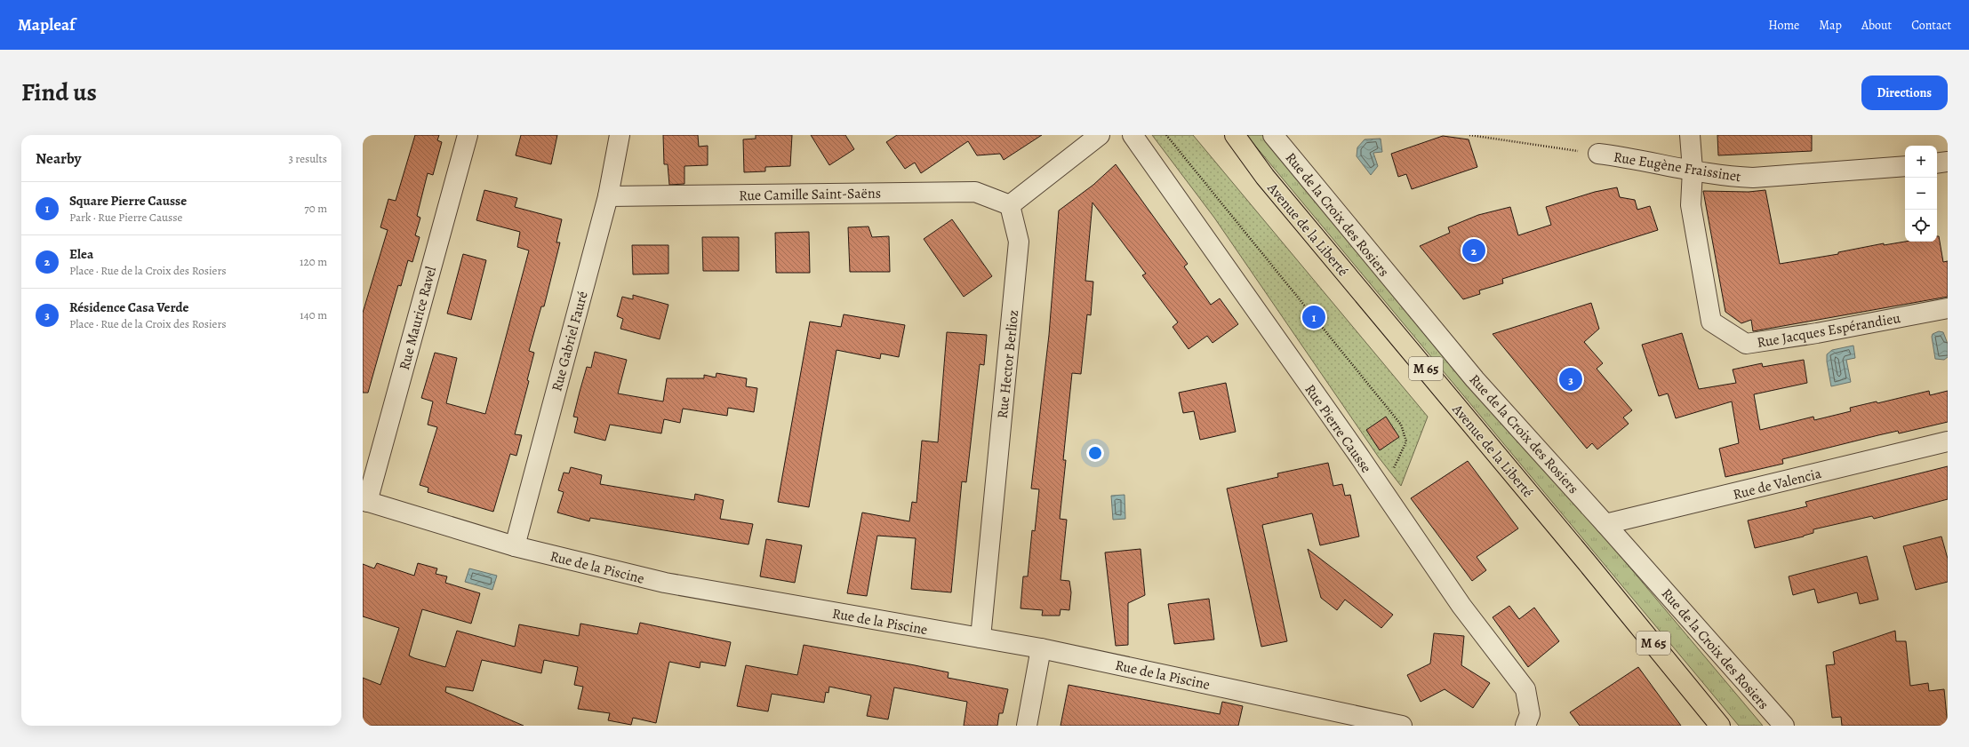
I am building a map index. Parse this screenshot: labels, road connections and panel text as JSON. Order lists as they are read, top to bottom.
{
  "streets": {
    "main road": ["Avenue de la Liberté", "M 65"],
    "street": [
      "Rue Eugène Fraissinet",
      "Rue Camille Saint-Saëns",
      "Rue de la Croix des Rosiers",
      "Rue Maurice Ravel",
      "Rue Jacques Espérandieu",
      "Rue Gabriel Fauré",
      "Rue Hector Berlioz",
      "Rue Pierre Causse",
      "Rue de Valencia",
      "Rue de la Piscine"
    ]
  },
  "crossings": [
    ["Rue Eugène Fraissinet", "Rue Jacques Espérandieu"],
    ["Rue Camille Saint-Saëns", "Rue Gabriel Fauré"],
    ["Rue Camille Saint-Saëns", "Rue Hector Berlioz"],
    ["Rue de la Croix des Rosiers", "Rue de Valencia"],
    ["Rue Maurice Ravel", "Rue de la Piscine"],
    ["Rue Gabriel Fauré", "Rue de la Piscine"],
    ["Rue Hector Berlioz", "Rue de la Piscine"]
  ],
  "page": {
    "header": "Mapleaf",
    "nav": [
      "Home",
      "Map",
      "About",
      "Contact"
    ],
    "title": "Find us",
    "buttons": "Directions",
    "heading": ["Nearby", "3 results"],
    "map_buttons": ["+", "−"],
    "list": [
      {
        "mark": "1",
        "name": "Square Pierre Causse",
        "note": "Park · Rue Pierre Causse",
        "value": "70 m"
      },
      {
        "mark": "2",
        "name": "Elea",
        "note": "Place · Rue de la Croix des Rosiers",
        "value": "120 m"
      },
      {
        "mark": "3",
        "name": "Résidence Casa Verde",
        "note": "Place · Rue de la Croix des Rosiers",
        "value": "140 m"
      }
    ],
    "pins": ["2", "1", "3"]
  }
}
